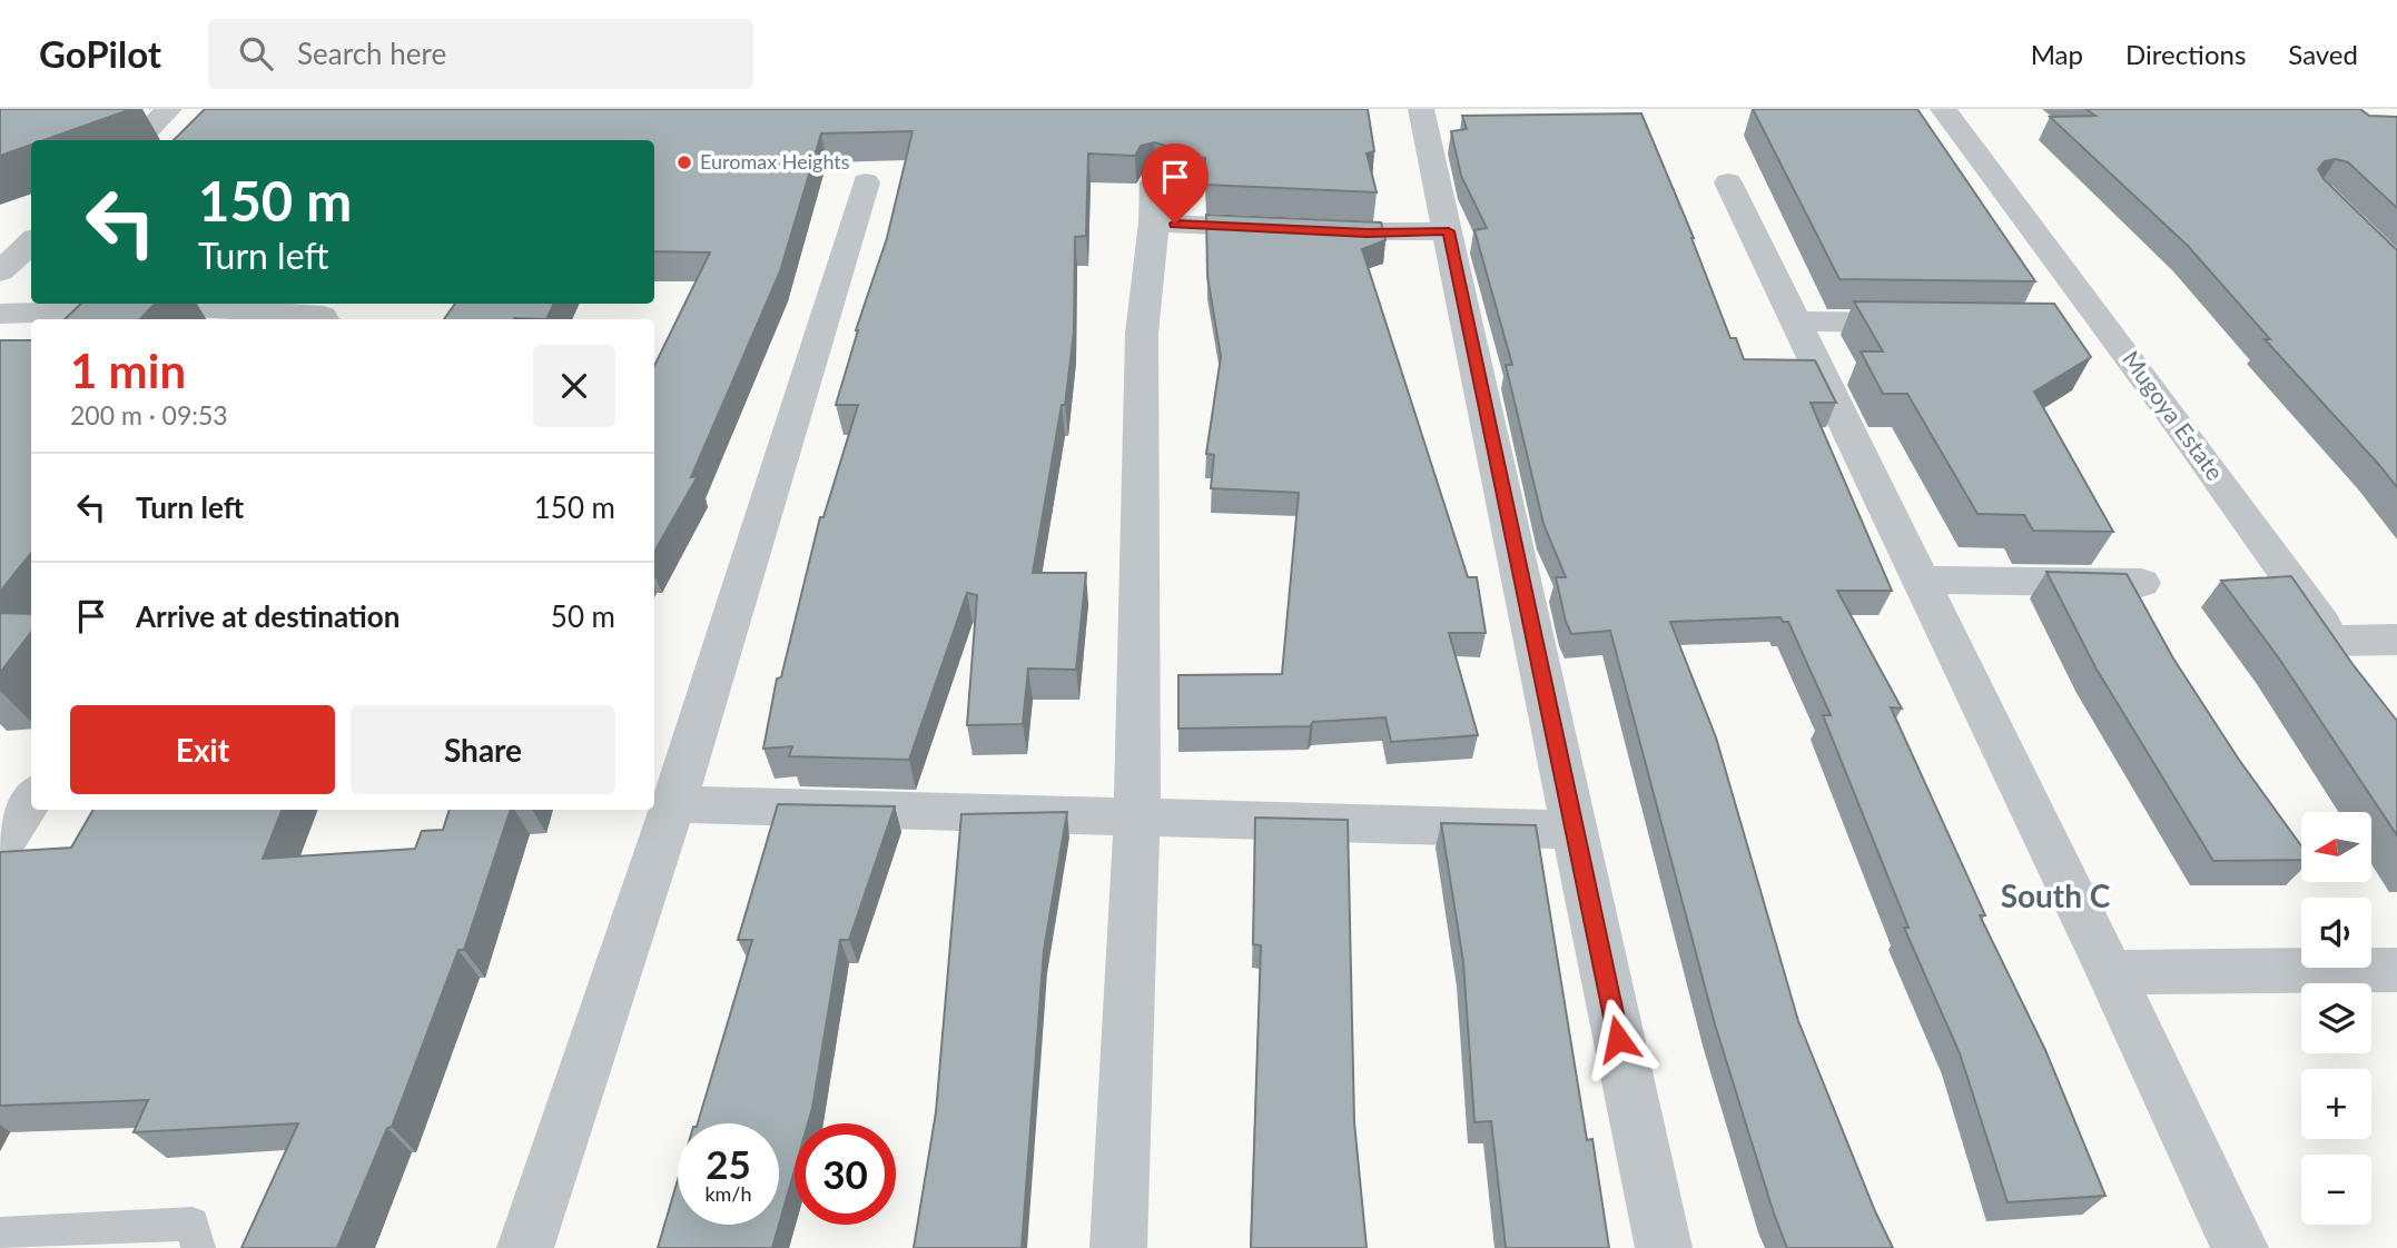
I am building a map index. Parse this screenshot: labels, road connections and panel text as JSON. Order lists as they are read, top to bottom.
{
  "streets": {
    "street": ["Mugoya Estate"]
  },
  "districts": ["South C"],
  "places": ["Euromax Heights"],
  "north": "left",
  "page": {
    "header": "GoPilot",
    "search": "Search here",
    "nav": ["Map", "Directions", "Saved"],
    "turn": ["150 m", "Turn left"],
    "heading": ["1 min", "200 m · 09:53"],
    "list": [
      {
        "name": "Turn left",
        "value": "150 m"
      },
      {
        "name": "Arrive at destination",
        "value": "50 m"
      }
    ],
    "buttons": ["Exit", "Share"],
    "map_buttons": ["+", "−"],
    "speed": "25 km/h",
    "limit": "30"
  }
}
